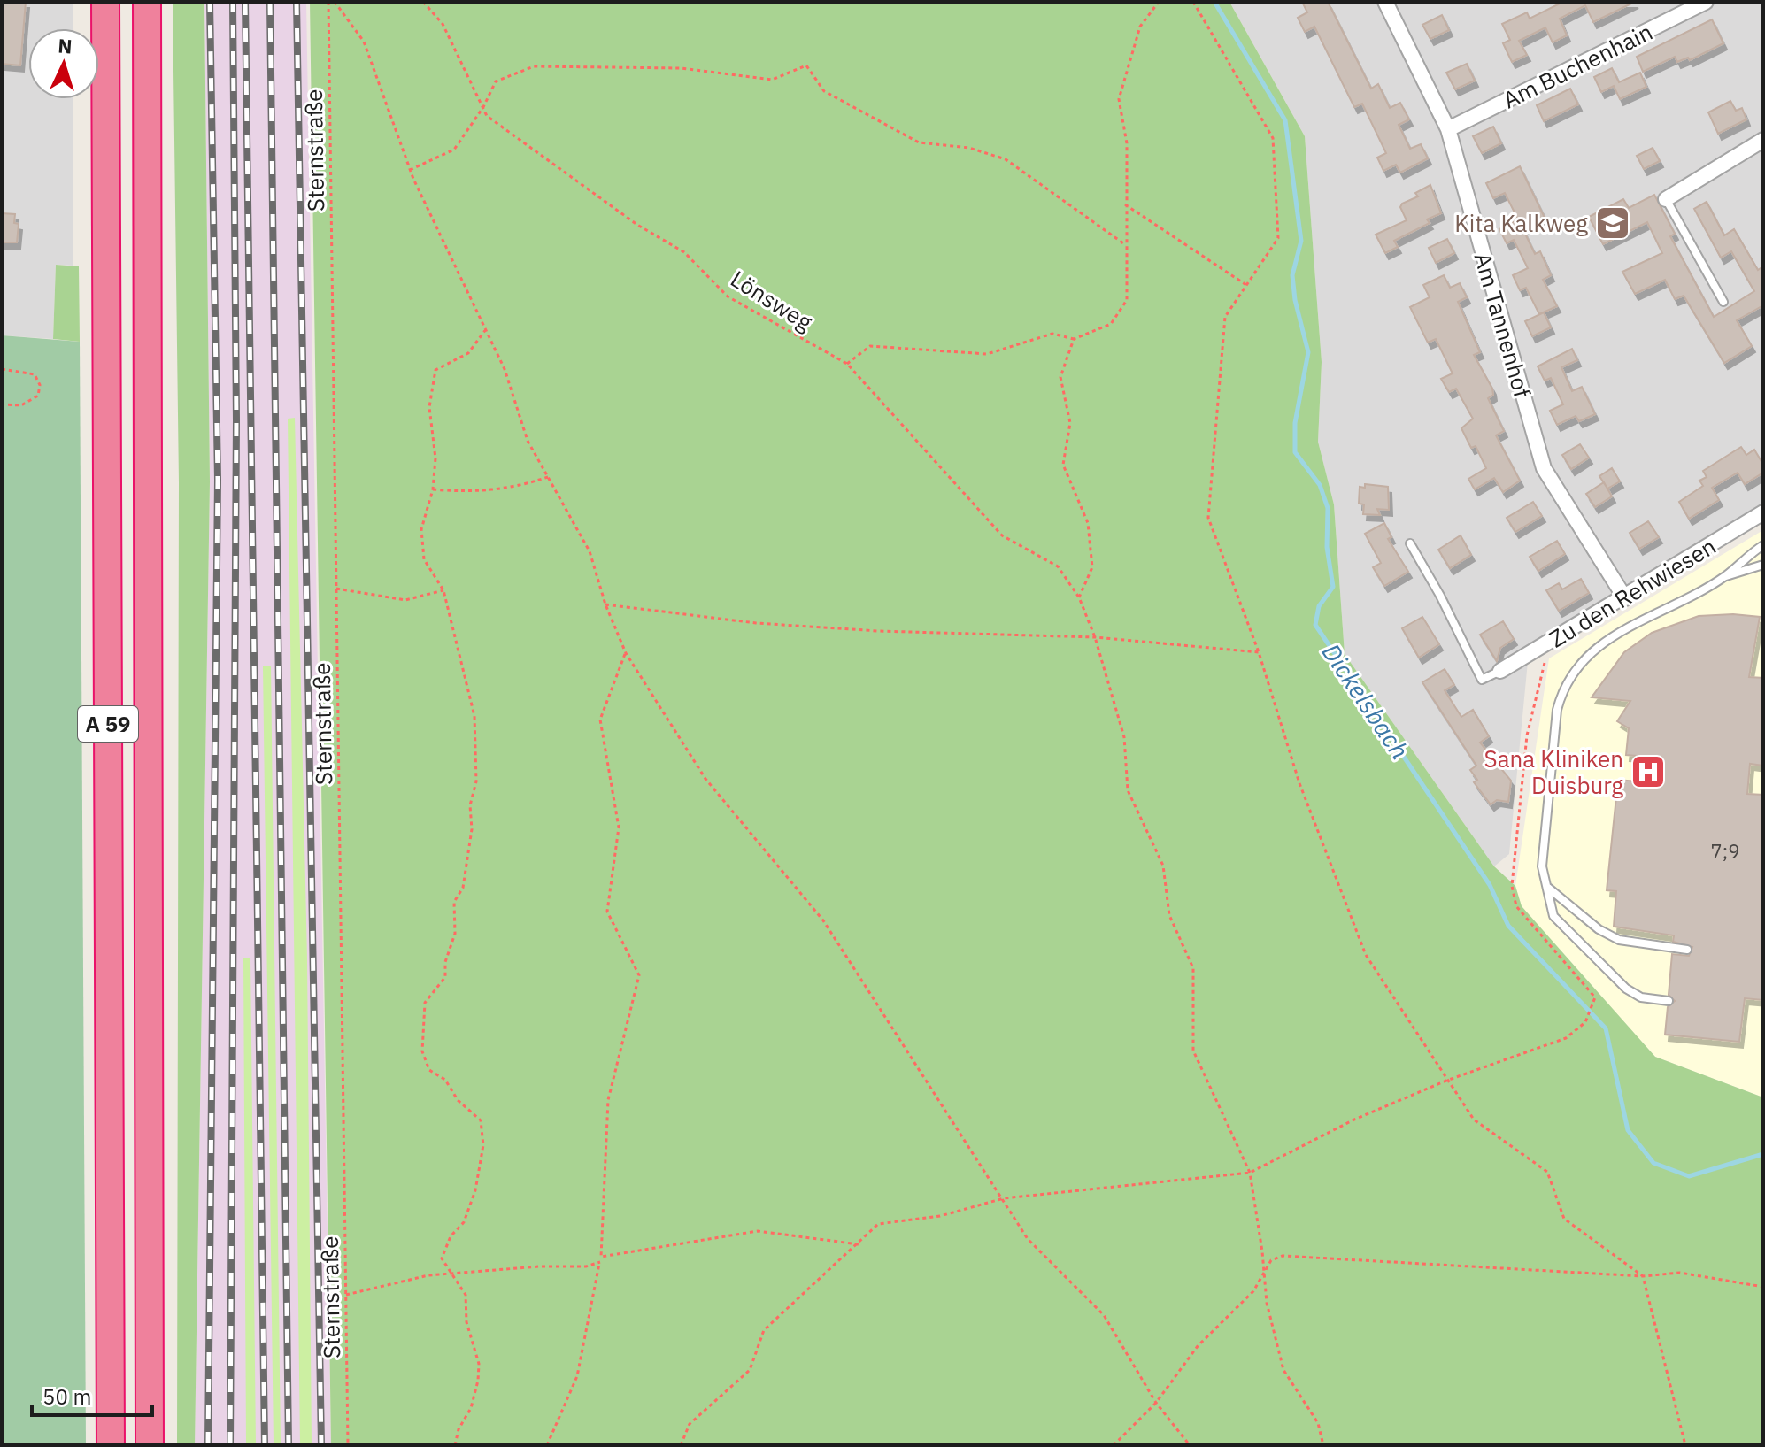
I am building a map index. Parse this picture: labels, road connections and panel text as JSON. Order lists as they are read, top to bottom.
{
  "streets": {
    "highway": ["A 59"],
    "street": ["Am Buchenhain", "Am Tannenhof", "Zu den Rehwiesen"],
    "path": ["Sternstraße", "Lönsweg"]
  },
  "crossings": [
    ["Am Buchenhain", "Am Tannenhof"],
    ["Am Tannenhof", "Zu den Rehwiesen"]
  ],
  "water": ["Dickelsbach"],
  "places": {
    "school or university": ["Kita Kalkweg"],
    "hospital": ["Sana Kliniken Duisburg"]
  },
  "house_numbers": ["7;9"],
  "scale_bar": "50 m",
  "north": "top"
}
